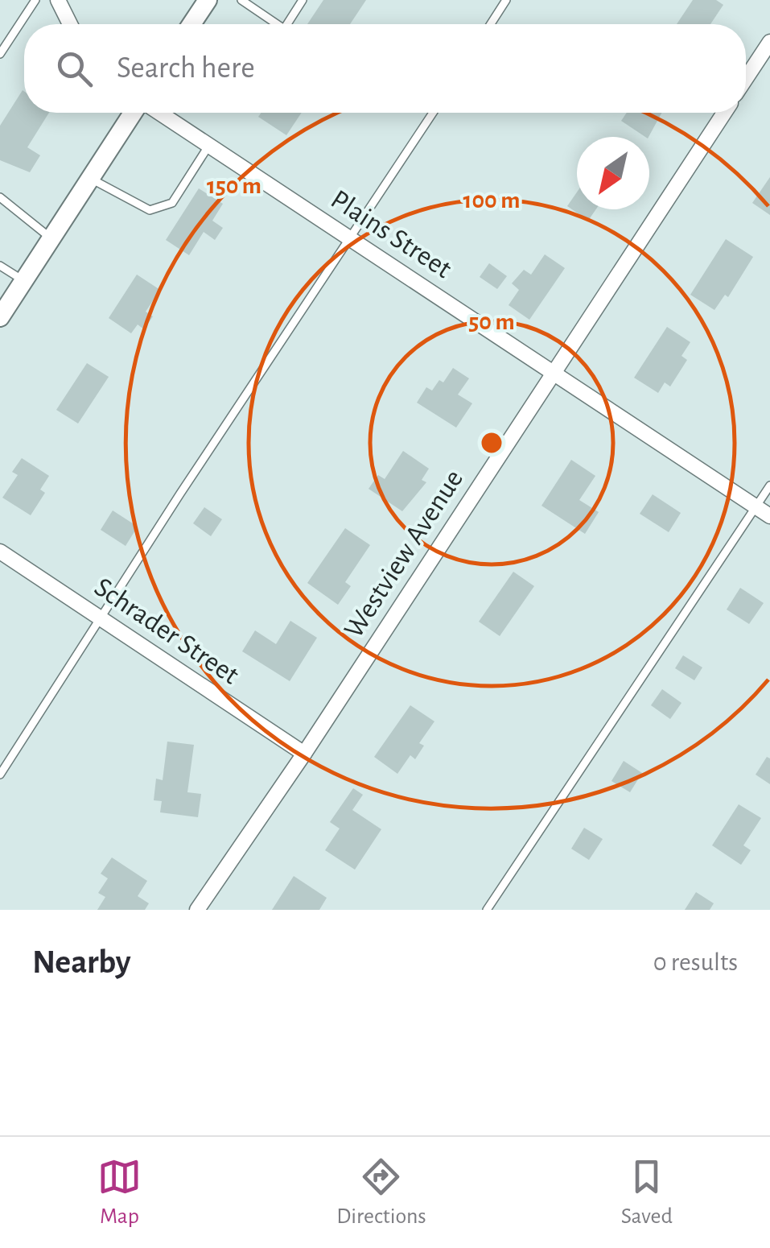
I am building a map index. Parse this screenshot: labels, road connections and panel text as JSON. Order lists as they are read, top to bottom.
{
  "streets": {
    "street": ["Plains Street", "Westview Avenue", "Schrader Street"]
  },
  "crossings": [
    ["Plains Street", "Westview Avenue"],
    ["Westview Avenue", "Schrader Street"]
  ],
  "north": "bottom left",
  "page": {
    "search": "Search here",
    "heading": ["Nearby", "0 results"],
    "nav": ["Map", "Directions", "Saved"]
  },
  "rings": ["150 m", "100 m", "50 m"]
}
